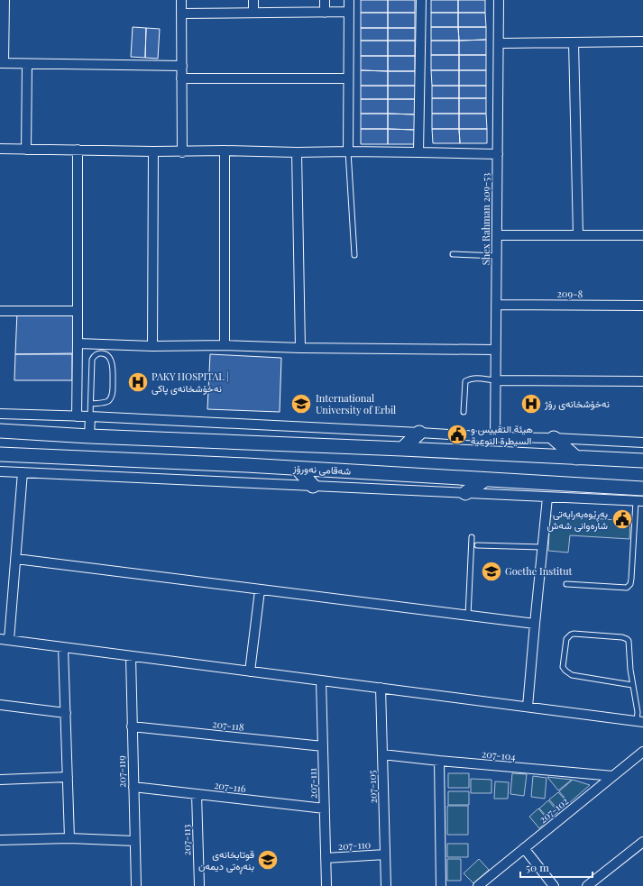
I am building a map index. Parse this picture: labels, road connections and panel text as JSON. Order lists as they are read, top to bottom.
{
  "streets": {
    "main road": ["شەقامی نەورۆز"],
    "street": [
      "Shex Rahman 209-53",
      "209-8",
      "207-118",
      "207-104",
      "207-119",
      "207-111",
      "207-116",
      "207-105",
      "207-102",
      "207-113",
      "207-110"
    ]
  },
  "crossings": [
    ["Shex Rahman 209-53", "209-8"],
    ["207-118", "207-119"],
    ["207-118", "207-111"],
    ["207-104", "207-105"],
    ["207-104", "207-102"],
    ["207-119", "207-116"],
    ["207-111", "207-116"],
    ["207-111", "207-110"],
    ["207-116", "207-113"],
    ["207-105", "207-110"]
  ],
  "places": {
    "hospital": ["PAKY HOSPITAL | نەخۆشخانەی پاکی", "نەخۆشخانەی رۆژ"],
    "school or university": ["International University of Erbil", "Goethe Institut", "قوتابخانەی بنەڕەتی دیمەن"],
    "public building": ["هيئة التقييس و السيطرة النوعية", "بەڕێوەبەرایەتی شارەوانی شەش"]
  },
  "scale_bar": "50 m"
}
